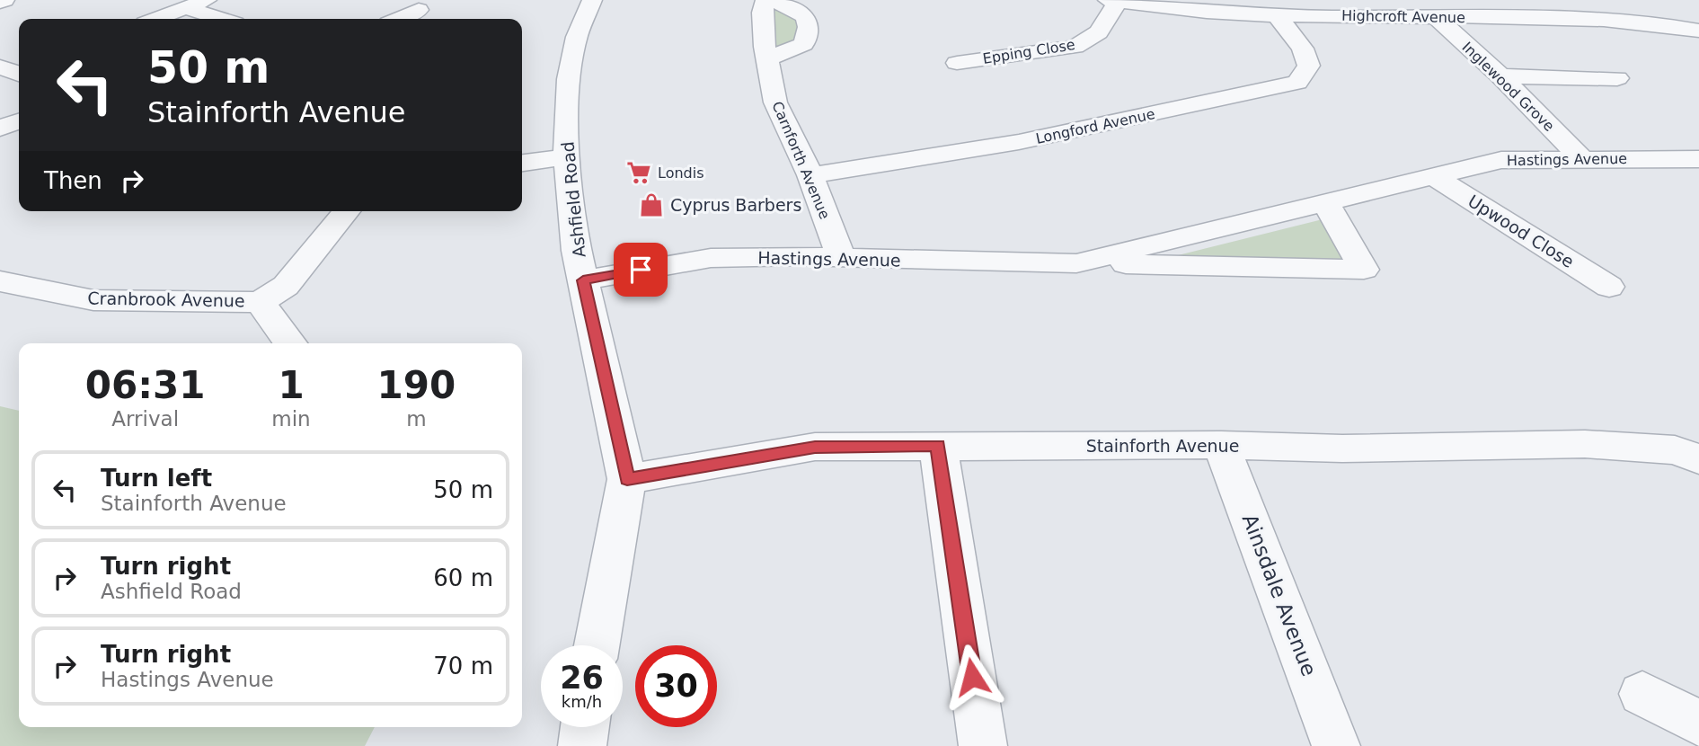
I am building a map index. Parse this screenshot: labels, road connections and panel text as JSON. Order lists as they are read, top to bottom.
{
  "streets": {
    "street": [
      "Highcroft Avenue",
      "Epping Close",
      "Inglewood Grove",
      "Longford Avenue",
      "Hastings Avenue",
      "Carnforth Avenue",
      "Ashfield Road",
      "Upwood Close",
      "Cranbrook Avenue",
      "Stainforth Avenue",
      "Ainsdale Avenue"
    ]
  },
  "crossings": [
    ["Highcroft Avenue", "Epping Close"],
    ["Highcroft Avenue", "Inglewood Grove"],
    ["Highcroft Avenue", "Longford Avenue"],
    ["Inglewood Grove", "Hastings Avenue"],
    ["Longford Avenue", "Carnforth Avenue"],
    ["Hastings Avenue", "Carnforth Avenue"],
    ["Hastings Avenue", "Ashfield Road"],
    ["Hastings Avenue", "Upwood Close"],
    ["Ashfield Road", "Stainforth Avenue"],
    ["Stainforth Avenue", "Ainsdale Avenue"]
  ],
  "places": {
    "supermarket": ["Londis"],
    "shop": ["Cyprus Barbers"]
  },
  "page": {
    "turn": ["50 m", "Stainforth Avenue"],
    "then": "Then",
    "eta": [
      "06:31",
      "Arrival",
      "1",
      "min",
      "190",
      "m"
    ],
    "list": [
      {
        "name": "Turn left",
        "note": "Stainforth Avenue",
        "value": "50 m"
      },
      {
        "name": "Turn right",
        "note": "Ashfield Road",
        "value": "60 m"
      },
      {
        "name": "Turn right",
        "note": "Hastings Avenue",
        "value": "70 m"
      }
    ],
    "speed": "26 km/h",
    "limit": "30"
  }
}
